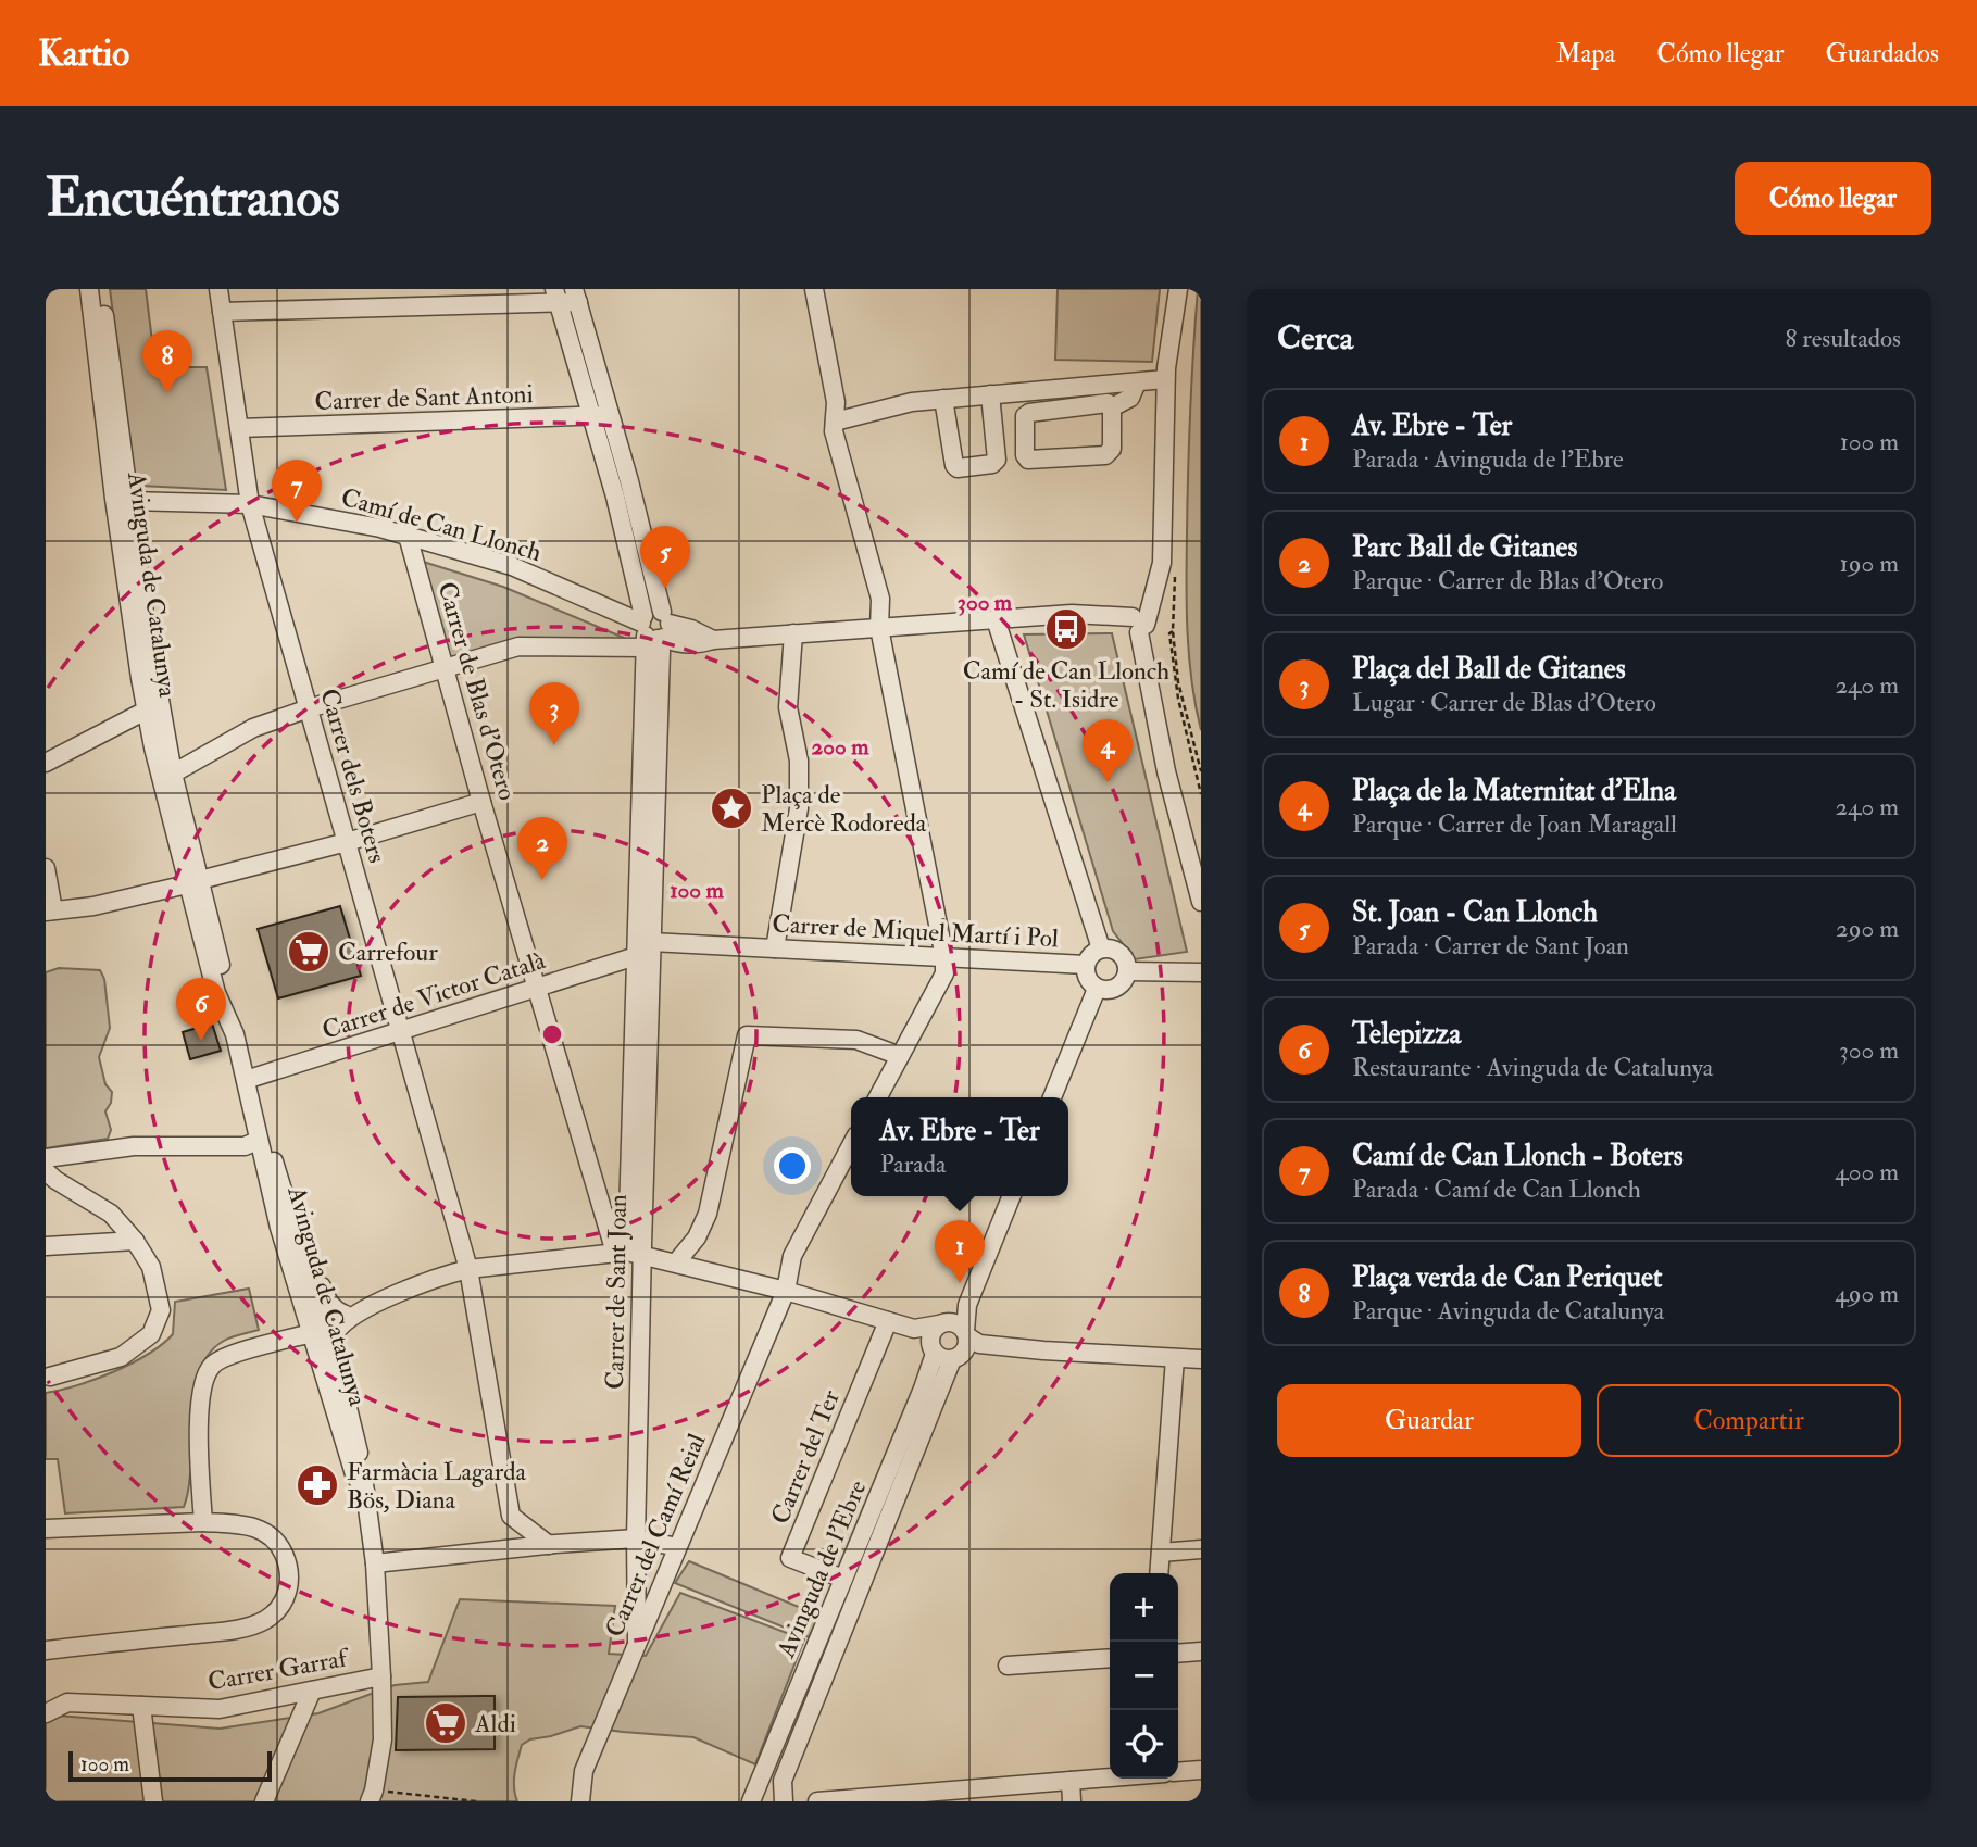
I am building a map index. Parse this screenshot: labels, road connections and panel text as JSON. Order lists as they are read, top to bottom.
{
  "streets": {
    "street": [
      "Carrer de Sant Antoni",
      "Camí de Can Llonch",
      "Avinguda de Catalunya",
      "Carrer de Blas d'Otero",
      "Carrer dels Boters",
      "Carrer de Miquel Martí i Pol",
      "Carrer de Victor Català",
      "Carrer de Sant Joan",
      "Carrer del Ter",
      "Carrer del Camí Reial",
      "Avinguda de l'Ebre",
      "Carrer Garraf"
    ]
  },
  "crossings": [
    ["Carrer de Sant Antoni", "Carrer dels Boters"],
    ["Carrer de Sant Antoni", "Carrer de Sant Joan"],
    ["Camí de Can Llonch", "Avinguda de Catalunya"],
    ["Camí de Can Llonch", "Carrer de Blas d'Otero"],
    ["Camí de Can Llonch", "Carrer dels Boters"],
    ["Camí de Can Llonch", "Carrer de Sant Joan"],
    ["Avinguda de Catalunya", "Carrer de Victor Català"],
    ["Avinguda de Catalunya", "Carrer Garraf"],
    ["Carrer de Blas d'Otero", "Carrer de Victor Català"],
    ["Carrer de Blas d'Otero", "Carrer de Sant Joan"],
    ["Carrer dels Boters", "Carrer de Victor Català"],
    ["Carrer de Miquel Martí i Pol", "Carrer de Sant Joan"],
    ["Carrer de Victor Català", "Carrer de Sant Joan"],
    ["Carrer de Sant Joan", "Carrer del Camí Reial"],
    ["Carrer del Ter", "Avinguda de l'Ebre"]
  ],
  "places": {
    "bus stop": ["Camí de Can Llonch - St. Isidre"],
    "place": ["Plaça de Mercè Rodoreda"],
    "supermarket": ["Carrefour", "Aldi"],
    "pharmacy": ["Farmàcia Lagarda Bös, Diana"]
  },
  "scale_bar": "100 m",
  "page": {
    "header": "Kartio",
    "nav": ["Mapa", "Cómo llegar", "Guardados"],
    "buttons": [
      "Cómo llegar",
      ["Guardar", "Compartir"]
    ],
    "title": "Encuéntranos",
    "heading": ["Cerca", "8 resultados"],
    "pins": [
      "8",
      "7",
      "5",
      "3",
      "4",
      "2",
      "6",
      "1"
    ],
    "list": [
      {
        "mark": "1",
        "name": "Av. Ebre - Ter",
        "note": "Parada · Avinguda de l'Ebre",
        "value": "100 m"
      },
      {
        "mark": "2",
        "name": "Parc Ball de Gitanes",
        "note": "Parque · Carrer de Blas d'Otero",
        "value": "190 m"
      },
      {
        "mark": "3",
        "name": "Plaça del Ball de Gitanes",
        "note": "Lugar · Carrer de Blas d'Otero",
        "value": "240 m"
      },
      {
        "mark": "4",
        "name": "Plaça de la Maternitat d'Elna",
        "note": "Parque · Carrer de Joan Maragall",
        "value": "240 m"
      },
      {
        "mark": "5",
        "name": "St. Joan - Can Llonch",
        "note": "Parada · Carrer de Sant Joan",
        "value": "290 m"
      },
      {
        "mark": "6",
        "name": "Telepizza",
        "note": "Restaurante · Avinguda de Catalunya",
        "value": "300 m"
      },
      {
        "mark": "7",
        "name": "Camí de Can Llonch - Boters",
        "note": "Parada · Camí de Can Llonch",
        "value": "400 m"
      },
      {
        "mark": "8",
        "name": "Plaça verda de Can Periquet",
        "note": "Parque · Avinguda de Catalunya",
        "value": "490 m"
      }
    ],
    "popup": ["Av. Ebre - Ter", "Parada"],
    "map_buttons": ["+", "−"],
    "scale": "100 m"
  },
  "rings": ["300 m", "200 m", "100 m"]
}
